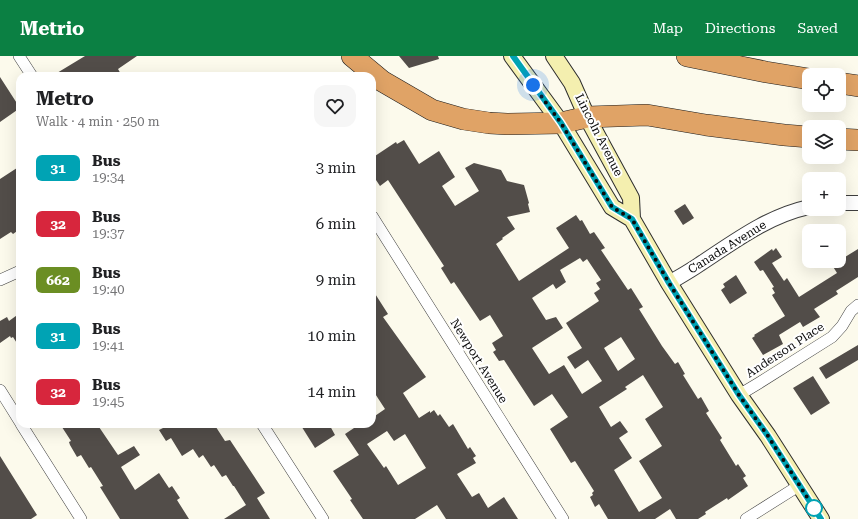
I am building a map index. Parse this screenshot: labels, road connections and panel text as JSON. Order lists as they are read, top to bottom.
{
  "streets": {
    "main road": ["Lincoln Avenue"],
    "street": ["Canada Avenue", "Anderson Place", "Newport Avenue"]
  },
  "crossings": [
    ["Lincoln Avenue", "Canada Avenue"],
    ["Lincoln Avenue", "Anderson Place"]
  ],
  "lines": ["bus line 31"],
  "page": {
    "header": "Metrio",
    "nav": ["Map", "Directions", "Saved"],
    "map_buttons": ["+", "−"],
    "heading": ["Metro", "Walk · 4 min · 250 m"],
    "list": [
      {
        "mark": "31",
        "name": "Bus",
        "note": "19:34",
        "value": "3 min"
      },
      {
        "mark": "32",
        "name": "Bus",
        "note": "19:37",
        "value": "6 min"
      },
      {
        "mark": "662",
        "name": "Bus",
        "note": "19:40",
        "value": "9 min"
      },
      {
        "mark": "31",
        "name": "Bus",
        "note": "19:41",
        "value": "10 min"
      },
      {
        "mark": "32",
        "name": "Bus",
        "note": "19:45",
        "value": "14 min"
      }
    ]
  }
}
